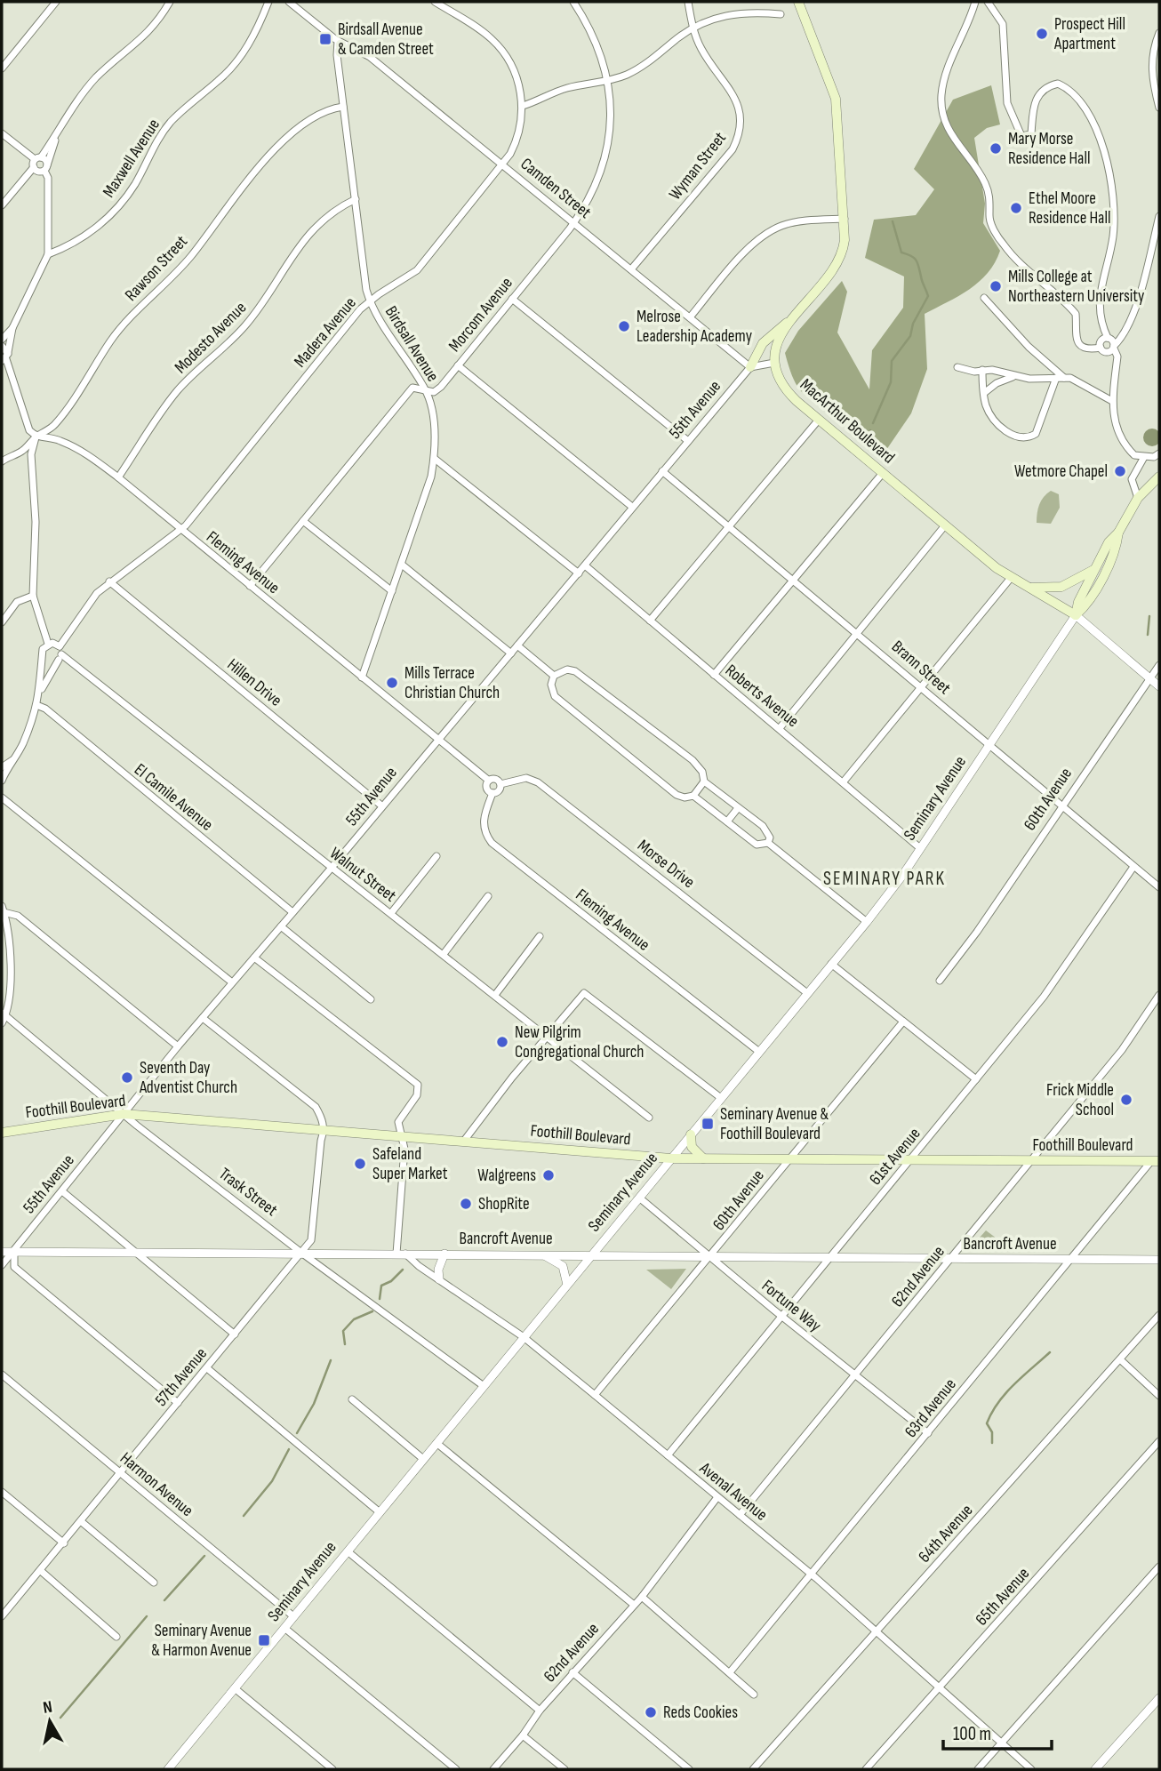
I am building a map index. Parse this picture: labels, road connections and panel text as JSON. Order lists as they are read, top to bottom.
{
  "streets": {
    "main road": ["MacArthur Boulevard", "Foothill Boulevard"],
    "street": [
      "Maxwell Avenue",
      "Wyman Street",
      "Camden Street",
      "Rawson Street",
      "Morcom Avenue",
      "Madera Avenue",
      "Modesto Avenue",
      "Birdsall Avenue",
      "55th Avenue",
      "Fleming Avenue",
      "Brann Street",
      "Hillen Drive",
      "Roberts Avenue",
      "El Camile Avenue",
      "Seminary Avenue",
      "60th Avenue",
      "Morse Drive",
      "Walnut Street",
      "61st Avenue",
      "Trask Street",
      "Bancroft Avenue",
      "62nd Avenue",
      "Fortune Way",
      "57th Avenue",
      "63rd Avenue",
      "Harmon Avenue",
      "Avenal Avenue",
      "64th Avenue",
      "65th Avenue"
    ]
  },
  "crossings": [
    ["Wyman Street", "Camden Street"],
    ["Camden Street", "Morcom Avenue"],
    ["Camden Street", "Madera Avenue"],
    ["Camden Street", "Birdsall Avenue"],
    ["Camden Street", "55th Avenue"],
    ["Rawson Street", "Birdsall Avenue"],
    ["Rawson Street", "Fleming Avenue"],
    ["Morcom Avenue", "Birdsall Avenue"],
    ["Morcom Avenue", "Fleming Avenue"],
    ["Madera Avenue", "Birdsall Avenue"],
    ["Madera Avenue", "Fleming Avenue"],
    ["Madera Avenue", "Hillen Drive"],
    ["Madera Avenue", "Walnut Street"],
    ["Modesto Avenue", "Birdsall Avenue"],
    ["Modesto Avenue", "Fleming Avenue"],
    ["Birdsall Avenue", "Fleming Avenue"],
    ["55th Avenue", "Fleming Avenue"],
    ["55th Avenue", "Brann Street"],
    ["55th Avenue", "Hillen Drive"],
    ["55th Avenue", "Roberts Avenue"],
    ["55th Avenue", "El Camile Avenue"],
    ["55th Avenue", "Walnut Street"],
    ["55th Avenue", "Foothill Boulevard"],
    ["55th Avenue", "Trask Street"],
    ["55th Avenue", "Bancroft Avenue"],
    ["MacArthur Boulevard", "Seminary Avenue"],
    ["Fleming Avenue", "Seminary Avenue"],
    ["Fleming Avenue", "Morse Drive"],
    ["Brann Street", "Seminary Avenue"],
    ["Brann Street", "60th Avenue"],
    ["Brann Street", "61st Avenue"],
    ["Roberts Avenue", "Seminary Avenue"],
    ["Seminary Avenue", "Morse Drive"],
    ["Seminary Avenue", "Foothill Boulevard"],
    ["Seminary Avenue", "Trask Street"],
    ["Seminary Avenue", "Bancroft Avenue"],
    ["Seminary Avenue", "Fortune Way"],
    ["Seminary Avenue", "Harmon Avenue"],
    ["Seminary Avenue", "Avenal Avenue"],
    ["60th Avenue", "Foothill Boulevard"],
    ["60th Avenue", "Bancroft Avenue"],
    ["60th Avenue", "Fortune Way"],
    ["60th Avenue", "Avenal Avenue"],
    ["Foothill Boulevard", "61st Avenue"],
    ["Foothill Boulevard", "Trask Street"],
    ["Foothill Boulevard", "62nd Avenue"],
    ["Foothill Boulevard", "57th Avenue"],
    ["Foothill Boulevard", "63rd Avenue"],
    ["61st Avenue", "Bancroft Avenue"],
    ["61st Avenue", "Fortune Way"],
    ["61st Avenue", "Avenal Avenue"],
    ["Trask Street", "Bancroft Avenue"],
    ["Trask Street", "57th Avenue"],
    ["Bancroft Avenue", "62nd Avenue"],
    ["Bancroft Avenue", "Fortune Way"],
    ["Bancroft Avenue", "57th Avenue"],
    ["Bancroft Avenue", "63rd Avenue"],
    ["Bancroft Avenue", "Avenal Avenue"],
    ["62nd Avenue", "Fortune Way"],
    ["62nd Avenue", "Avenal Avenue"],
    ["Fortune Way", "63rd Avenue"],
    ["57th Avenue", "Harmon Avenue"],
    ["63rd Avenue", "Avenal Avenue"],
    ["Avenal Avenue", "64th Avenue"],
    ["Avenal Avenue", "65th Avenue"]
  ],
  "districts": ["SEMINARY PARK"],
  "places": {
    "other": [
      "Prospect Hill Apartment",
      "Mary Morse Residence Hall",
      "Ethel Moore Residence Hall",
      "Mills College at Northeastern University",
      "Melrose Leadership Academy",
      "Wetmore Chapel",
      "Mills Terrace Christian Church",
      "New Pilgrim Congregational Church",
      "Seventh Day Adventist Church",
      "Frick Middle School",
      "Safeland Super Market",
      "Walgreens",
      "ShopRite",
      "Reds Cookies"
    ],
    "transit": ["Birdsall Avenue & Camden Street", "Seminary Avenue & Foothill Boulevard", "Seminary Avenue & Harmon Avenue"]
  },
  "scale_bar": "100 m",
  "north": "top"
}
